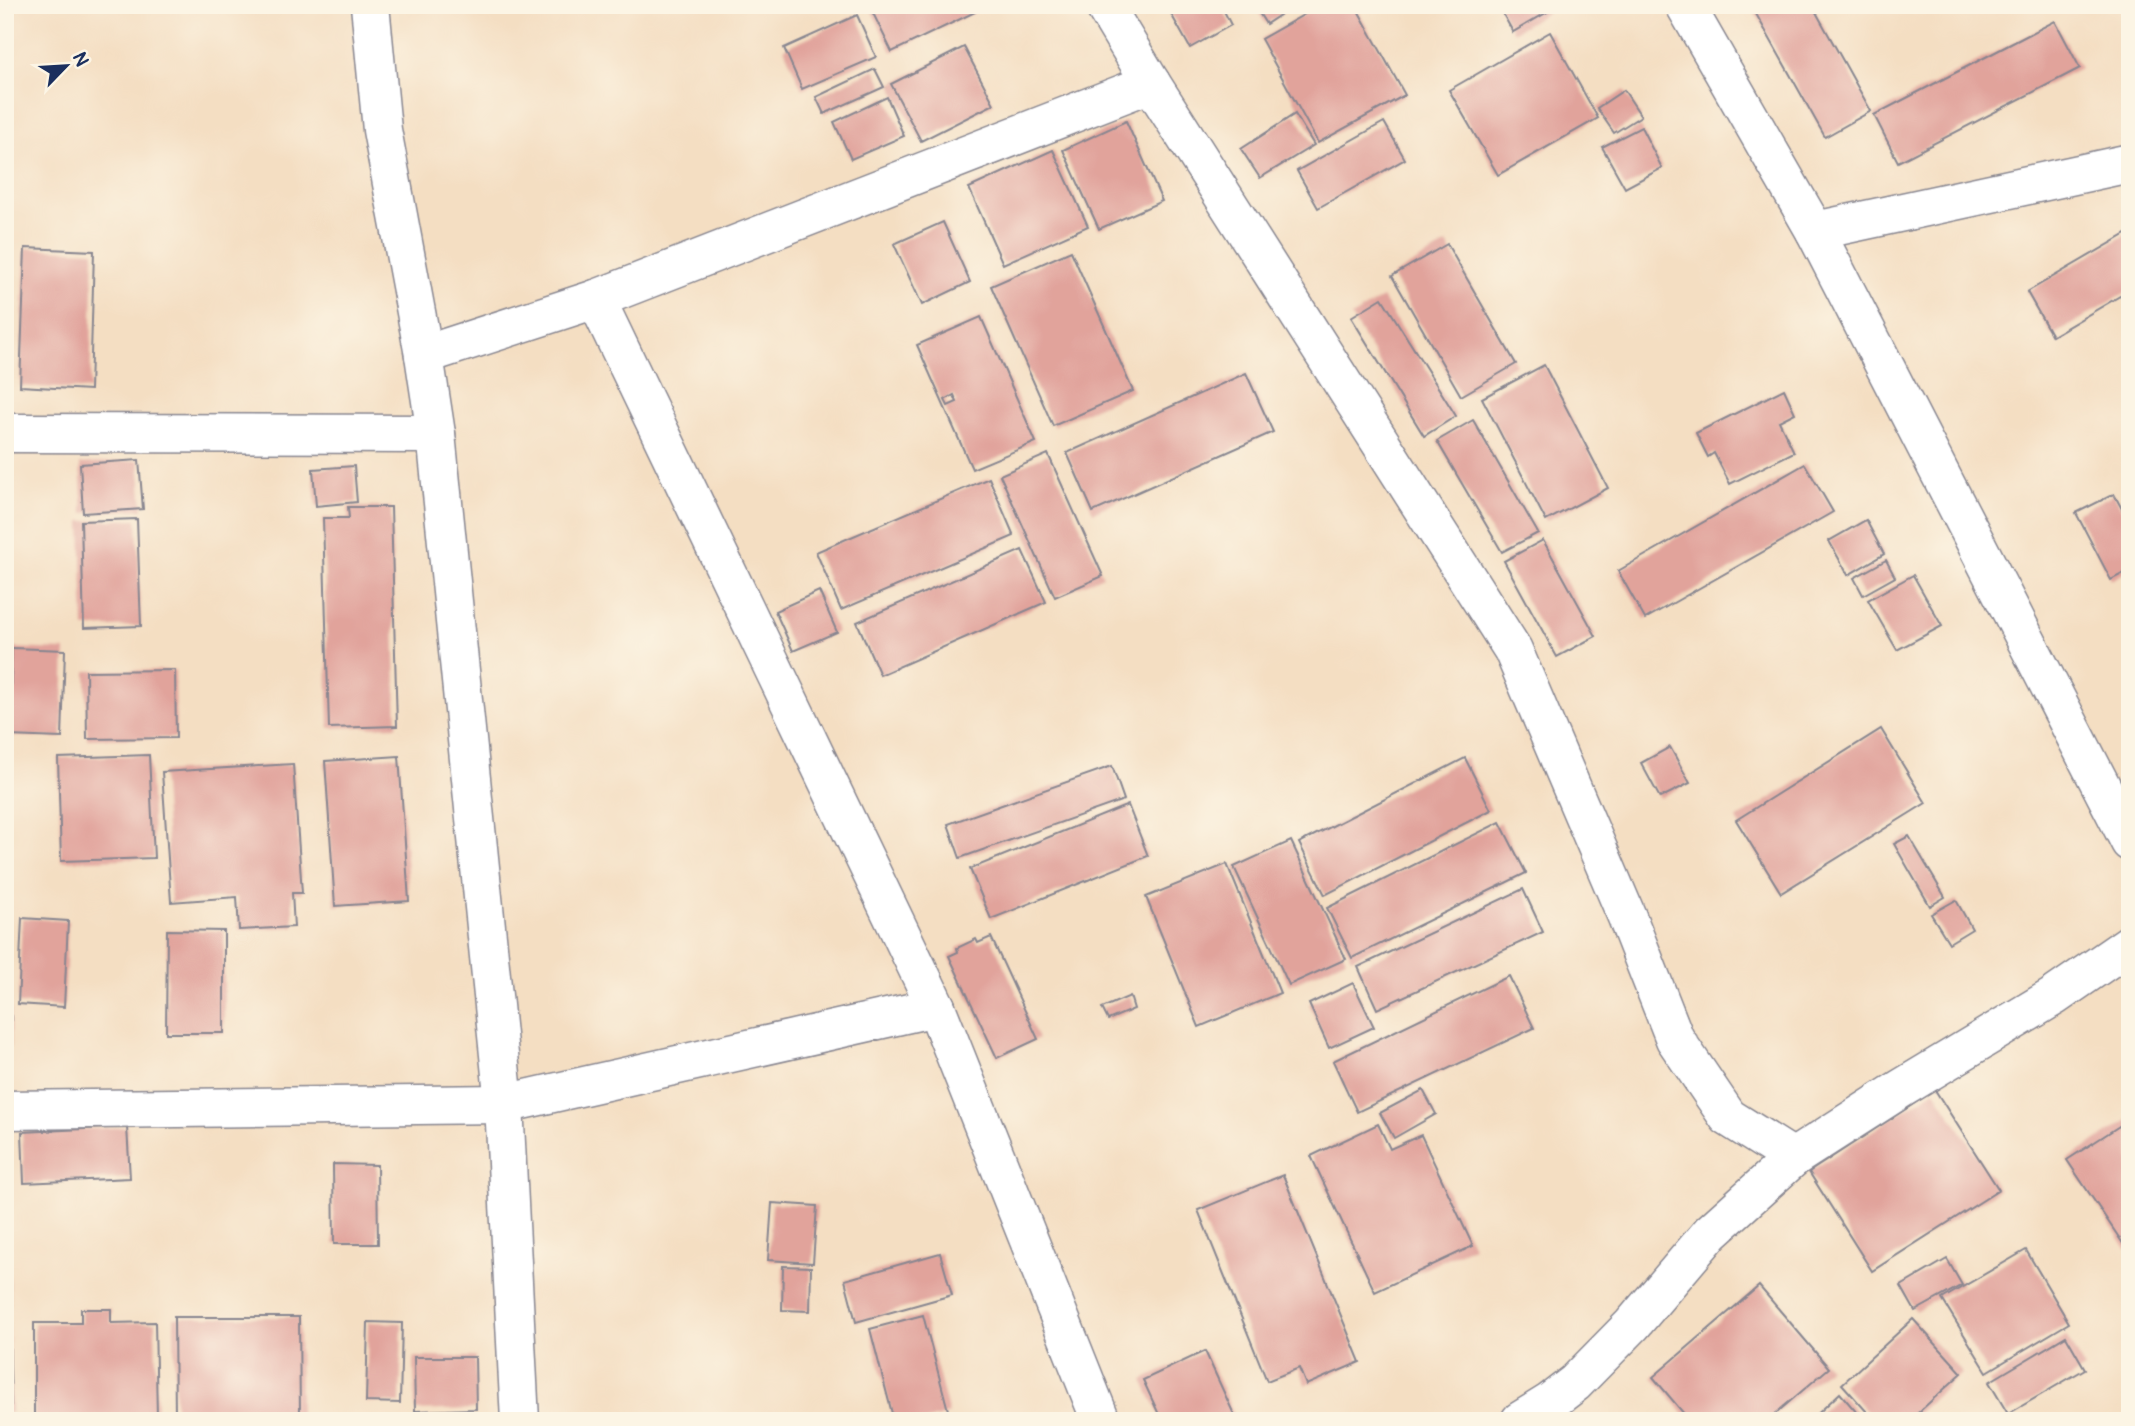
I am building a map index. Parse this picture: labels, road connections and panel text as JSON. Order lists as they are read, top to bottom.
{
  "north": "top right"
}
